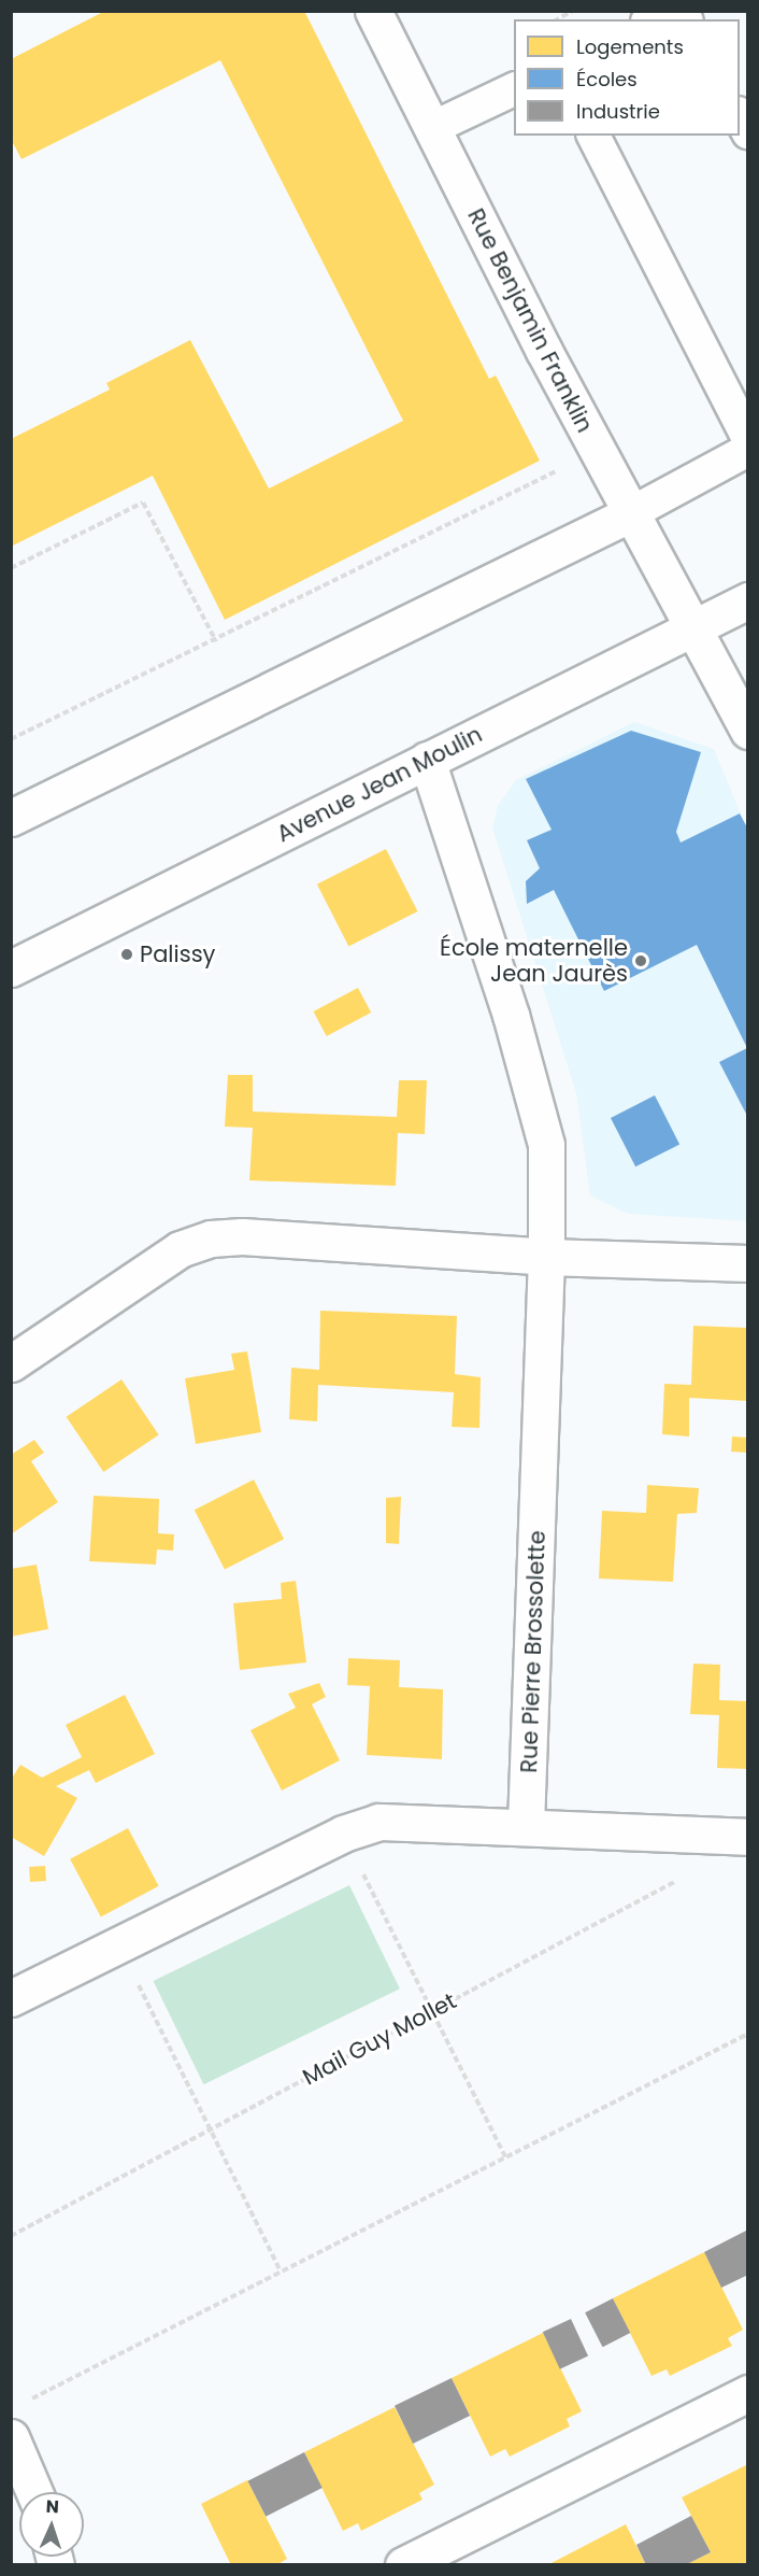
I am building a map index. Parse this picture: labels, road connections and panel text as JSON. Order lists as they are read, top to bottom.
{
  "streets": {
    "street": ["Rue Benjamin Franklin", "Avenue Jean Moulin", "Rue Pierre Brossolette"],
    "path": ["Mail Guy Mollet"]
  },
  "crossings": [
    ["Rue Benjamin Franklin", "Avenue Jean Moulin"],
    ["Avenue Jean Moulin", "Rue Pierre Brossolette"]
  ],
  "places": ["Palissy", "École maternelle Jean Jaurès"],
  "legend": ["Logements", "Écoles", "Industrie"],
  "north": "top"
}
